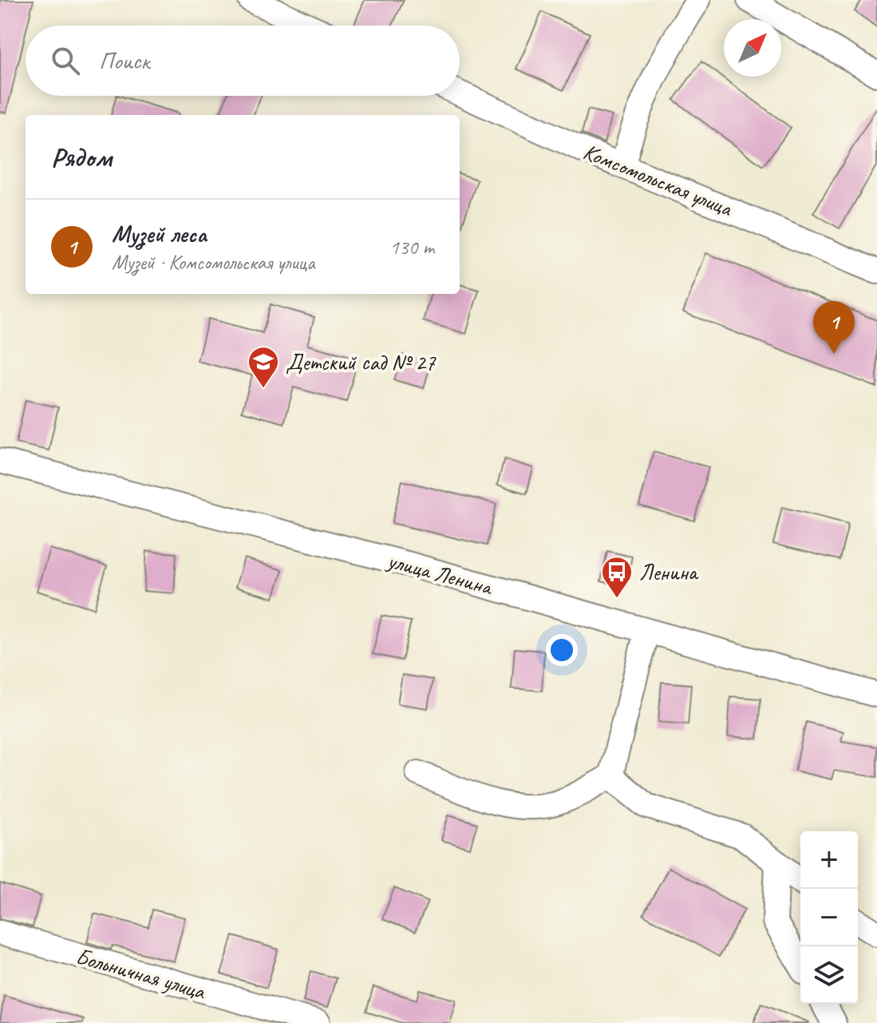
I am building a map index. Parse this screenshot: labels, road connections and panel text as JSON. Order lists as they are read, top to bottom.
{
  "streets": {
    "street": ["Комсомольская улица", "улица Ленина", "Больничная улица"]
  },
  "places": {
    "school or university": ["Детский сад № 27"],
    "bus stop": ["Ленина"]
  },
  "north": "top right",
  "page": {
    "search": "Поиск",
    "heading": "Рядом",
    "list": [
      {
        "mark": "1",
        "name": "Музей леса",
        "note": "Музей · Комсомольская улица",
        "value": "130 m"
      }
    ],
    "pins": "1",
    "map_buttons": ["+", "−"]
  }
}
